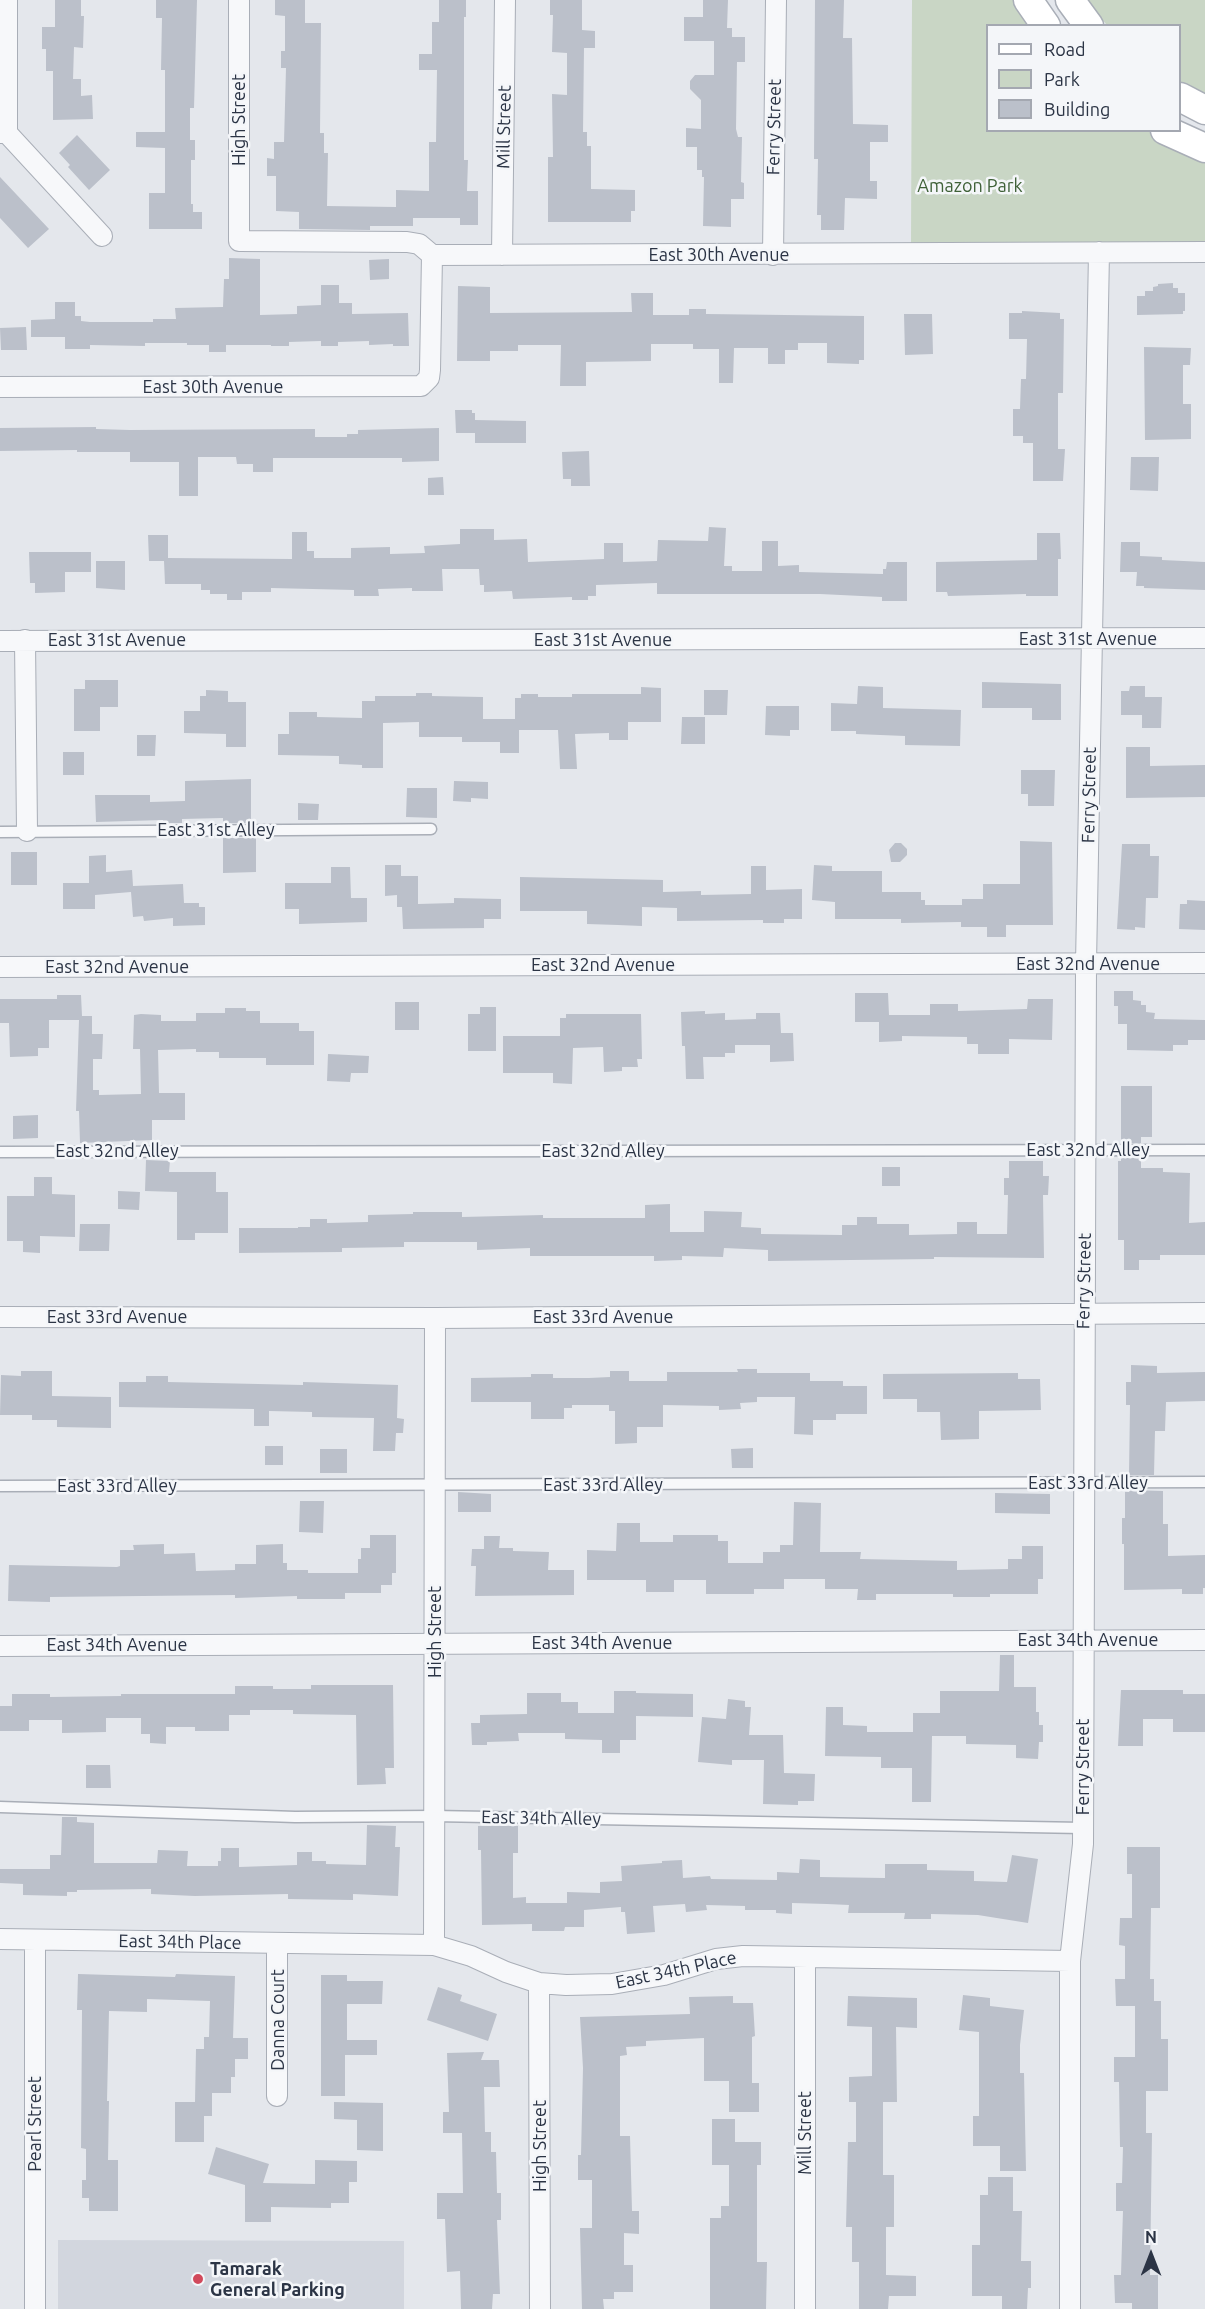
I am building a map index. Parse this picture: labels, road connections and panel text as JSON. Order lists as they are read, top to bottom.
{
  "streets": {
    "street": [
      "High Street",
      "Mill Street",
      "Ferry Street",
      "East 30th Avenue",
      "East 31st Avenue",
      "East 32nd Avenue",
      "East 33rd Avenue",
      "East 34th Avenue",
      "East 34th Place",
      "Danna Court",
      "Pearl Street"
    ],
    "lane": [
      "East 31st Alley",
      "East 32nd Alley",
      "East 33rd Alley",
      "East 34th Alley"
    ]
  },
  "crossings": [
    ["High Street", "East 30th Avenue"],
    ["High Street", "East 33rd Avenue"],
    ["High Street", "East 33rd Alley"],
    ["High Street", "East 34th Avenue"],
    ["High Street", "East 34th Alley"],
    ["High Street", "East 34th Place"],
    ["Mill Street", "East 30th Avenue"],
    ["Mill Street", "East 34th Place"],
    ["Ferry Street", "East 30th Avenue"],
    ["Ferry Street", "East 31st Avenue"],
    ["Ferry Street", "East 32nd Avenue"],
    ["Ferry Street", "East 32nd Alley"],
    ["Ferry Street", "East 33rd Avenue"],
    ["Ferry Street", "East 33rd Alley"],
    ["Ferry Street", "East 34th Avenue"],
    ["Ferry Street", "East 34th Alley"],
    ["Ferry Street", "East 34th Place"],
    ["East 34th Place", "Danna Court"],
    ["East 34th Place", "Pearl Street"]
  ],
  "parks": ["Amazon Park"],
  "places": ["Tamarak General Parking"],
  "legend": ["Road", "Park", "Building"],
  "north": "top"
}
